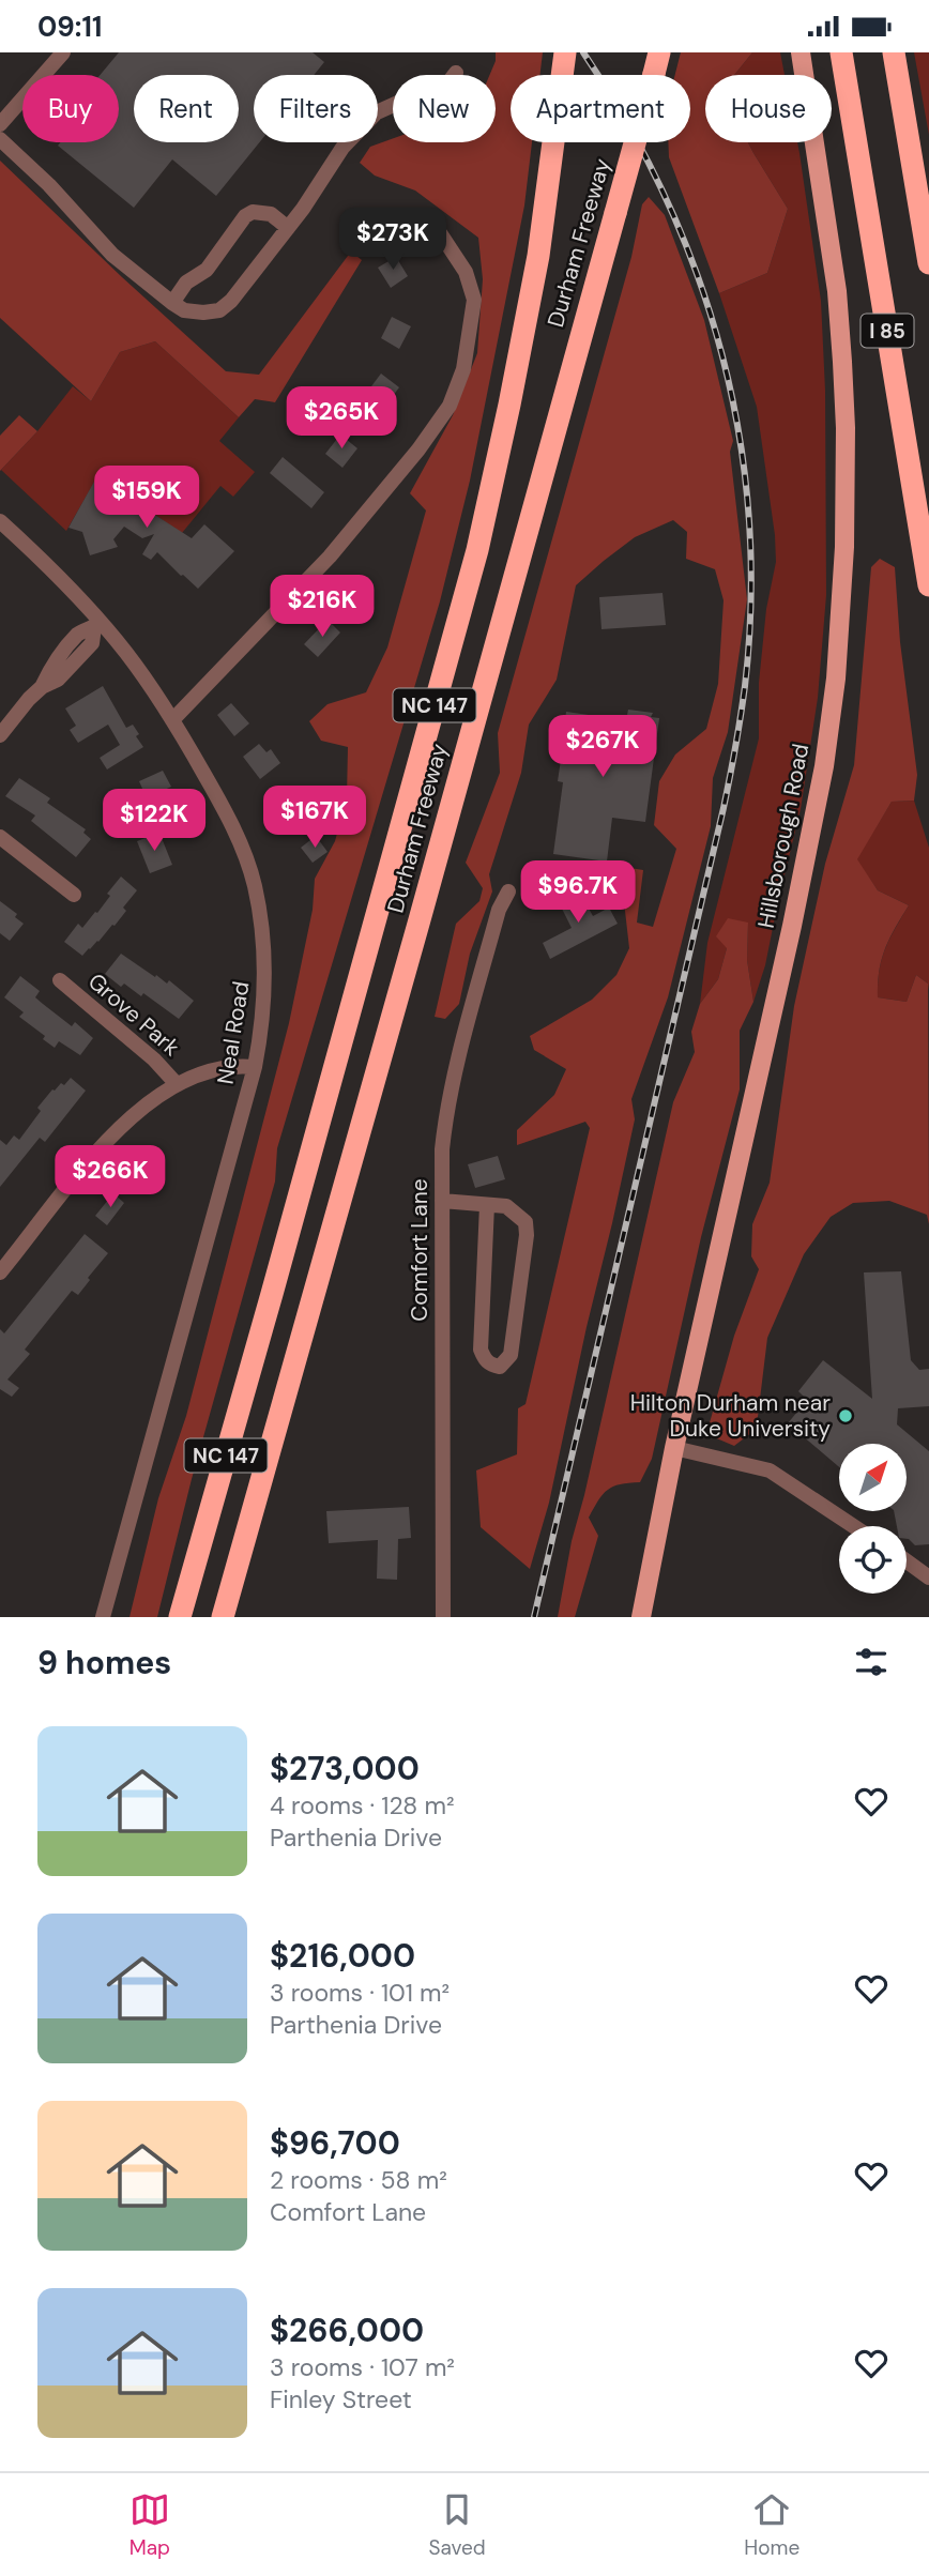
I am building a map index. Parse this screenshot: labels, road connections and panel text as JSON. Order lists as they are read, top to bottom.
{
  "streets": {
    "highway": ["Durham Freeway", "I 85", "NC 147"],
    "main road": ["Hillsborough Road"],
    "street": ["Grove Park", "Neal Road", "Comfort Lane"]
  },
  "places": ["Hilton Durham near Duke University"],
  "north": "top right",
  "page": {
    "status": "09:11",
    "chip": [
      "Buy",
      "Rent",
      "Filters",
      "New",
      "Apartment",
      "House"
    ],
    "price": [
      "$273K",
      "$265K",
      "$159K",
      "$216K",
      "$267K",
      "$167K",
      "$122K",
      "$96.7K",
      "$266K"
    ],
    "heading": "9 homes",
    "list": [
      {
        "name": "$273,000",
        "note": "4 rooms · 128 m² · Parthenia Drive"
      },
      {
        "name": "$216,000",
        "note": "3 rooms · 101 m² · Parthenia Drive"
      },
      {
        "name": "$96,700",
        "note": "2 rooms · 58 m² · Comfort Lane"
      },
      {
        "name": "$266,000",
        "note": "3 rooms · 107 m² · Finley Street"
      }
    ],
    "tabs": ["Map", "Saved", "Home"]
  }
}
